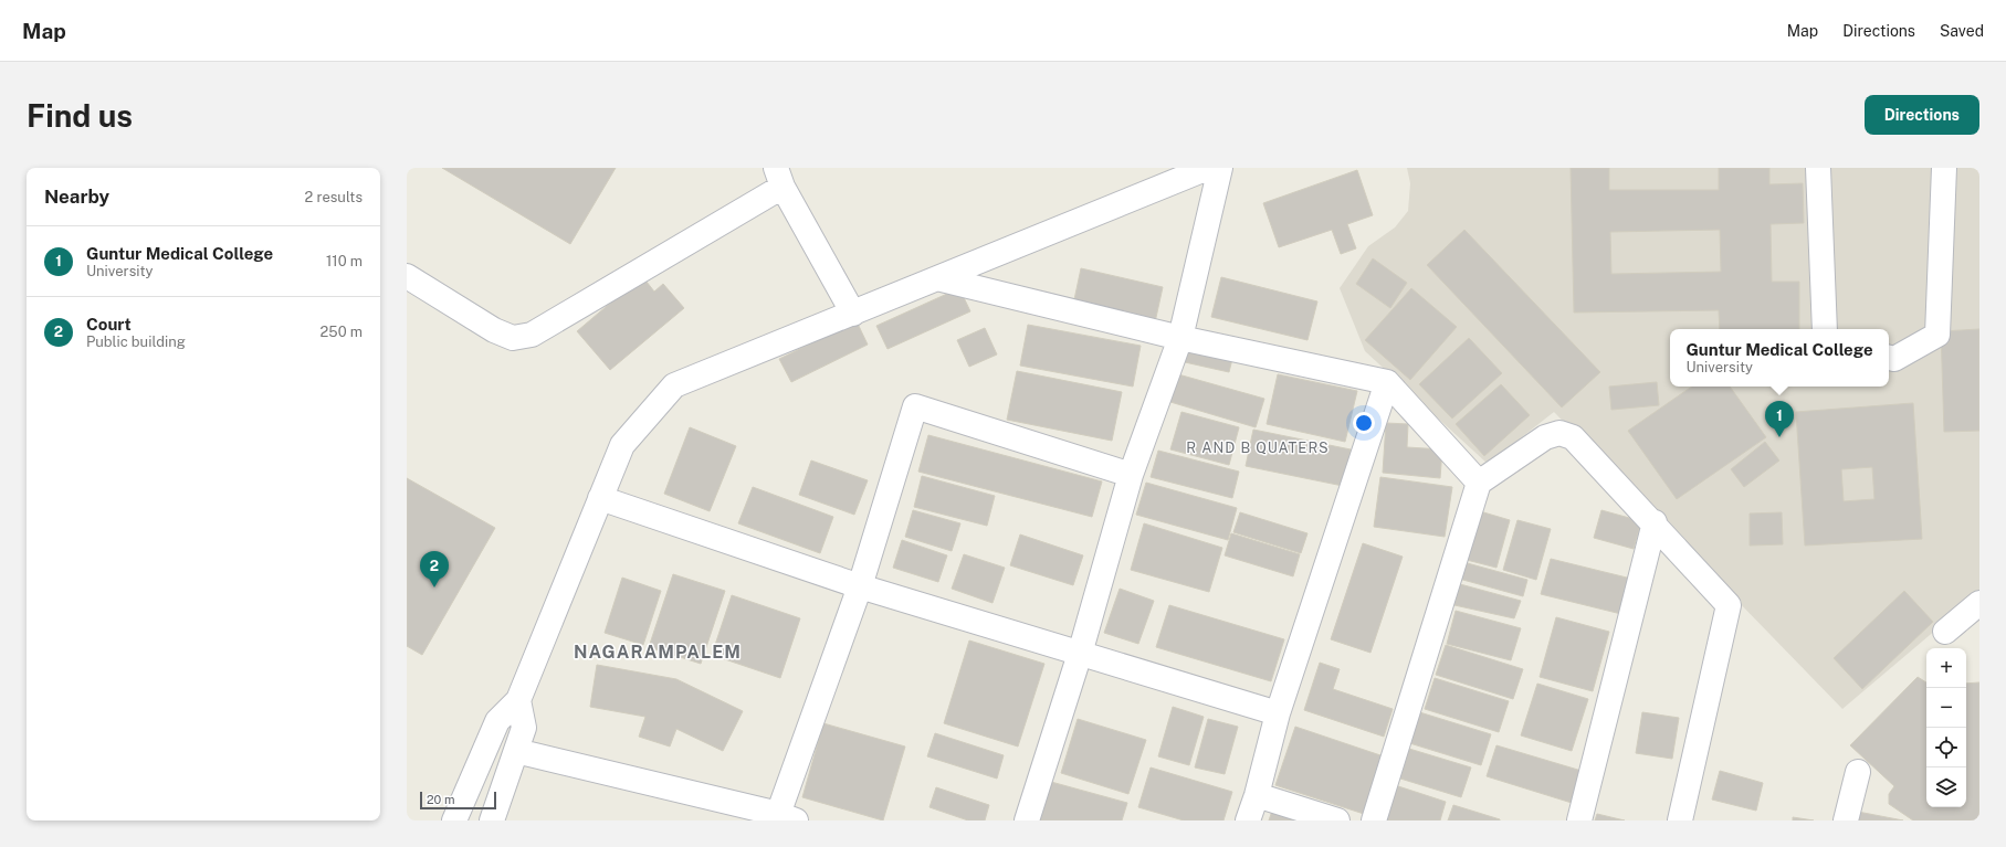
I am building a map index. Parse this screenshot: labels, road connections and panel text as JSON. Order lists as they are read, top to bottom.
{
  "districts": ["R AND B QUATERS", "NAGARAMPALEM"],
  "scale_bar": "20 m",
  "page": {
    "header": "Map",
    "nav": ["Map", "Directions", "Saved"],
    "buttons": "Directions",
    "title": "Find us",
    "heading": ["Nearby", "2 results"],
    "list": [
      {
        "mark": "1",
        "name": "Guntur Medical College",
        "note": "University",
        "value": "110 m"
      },
      {
        "mark": "2",
        "name": "Court",
        "note": "Public building",
        "value": "250 m"
      }
    ],
    "popup": ["Guntur Medical College", "University"],
    "pins": ["1", "2"],
    "map_buttons": ["+", "−"],
    "scale": "20 m"
  }
}
